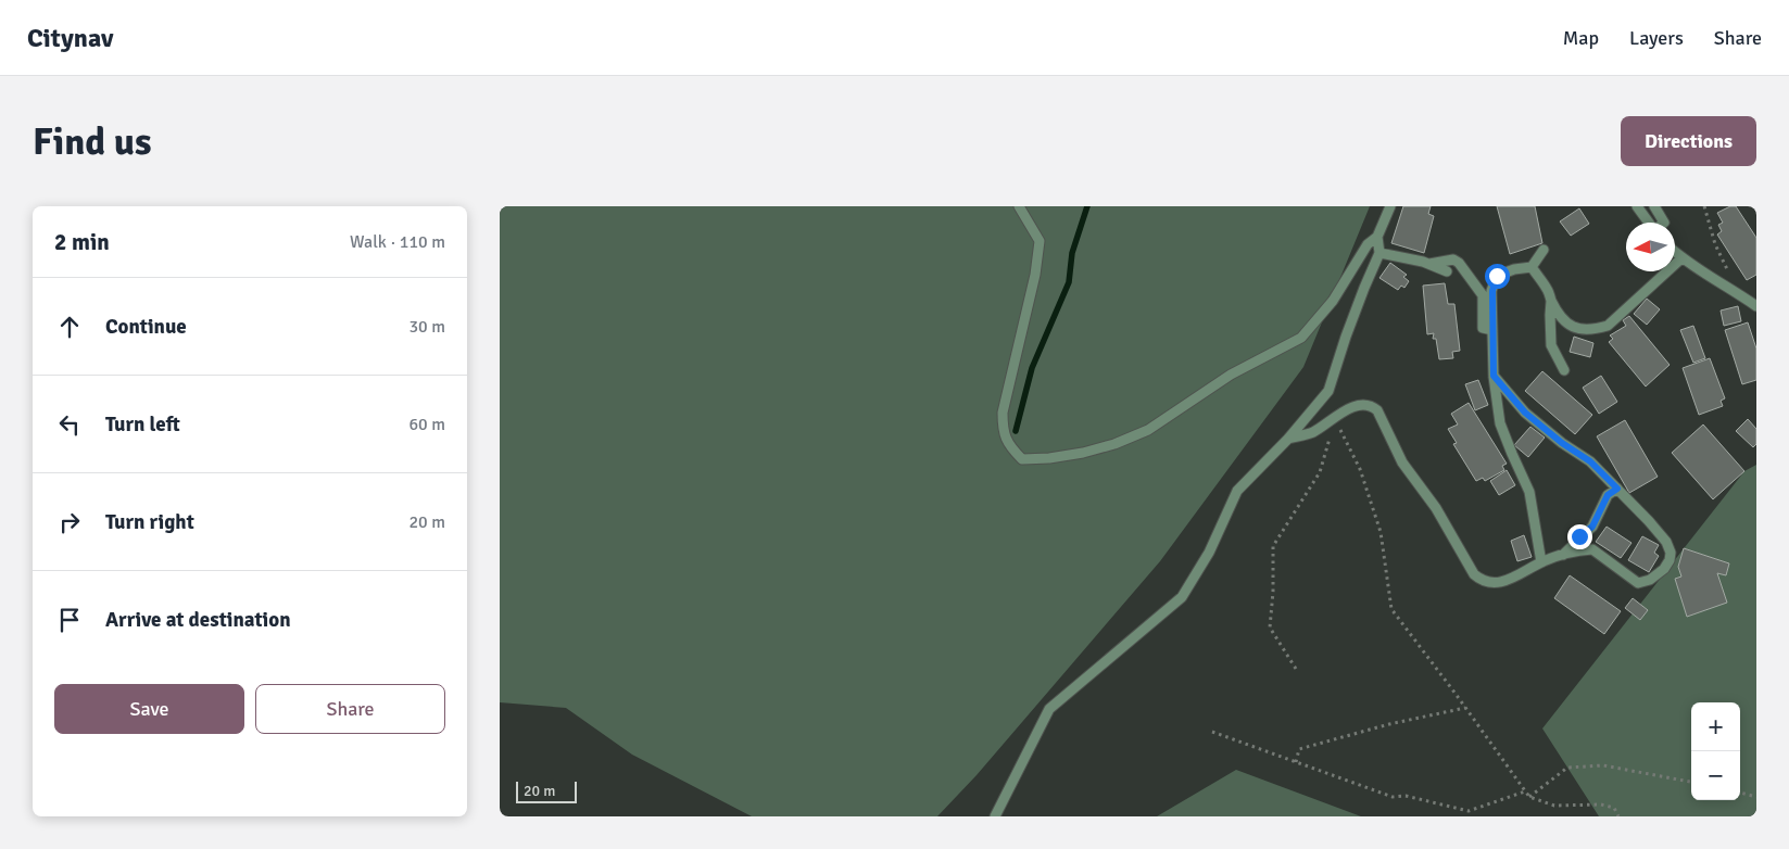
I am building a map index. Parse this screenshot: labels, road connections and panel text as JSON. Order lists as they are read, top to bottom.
{
  "scale_bar": "20 m",
  "north": "left",
  "page": {
    "header": "Citynav",
    "nav": ["Map", "Layers", "Share"],
    "buttons": [
      "Directions",
      ["Save", "Share"]
    ],
    "title": "Find us",
    "heading": ["2 min", "Walk · 110 m"],
    "list": [
      ["Continue", "30 m"],
      ["Turn left", "60 m"],
      ["Turn right", "20 m"],
      "Arrive at destination"
    ],
    "map_buttons": ["+", "−"],
    "scale": "20 m"
  }
}
